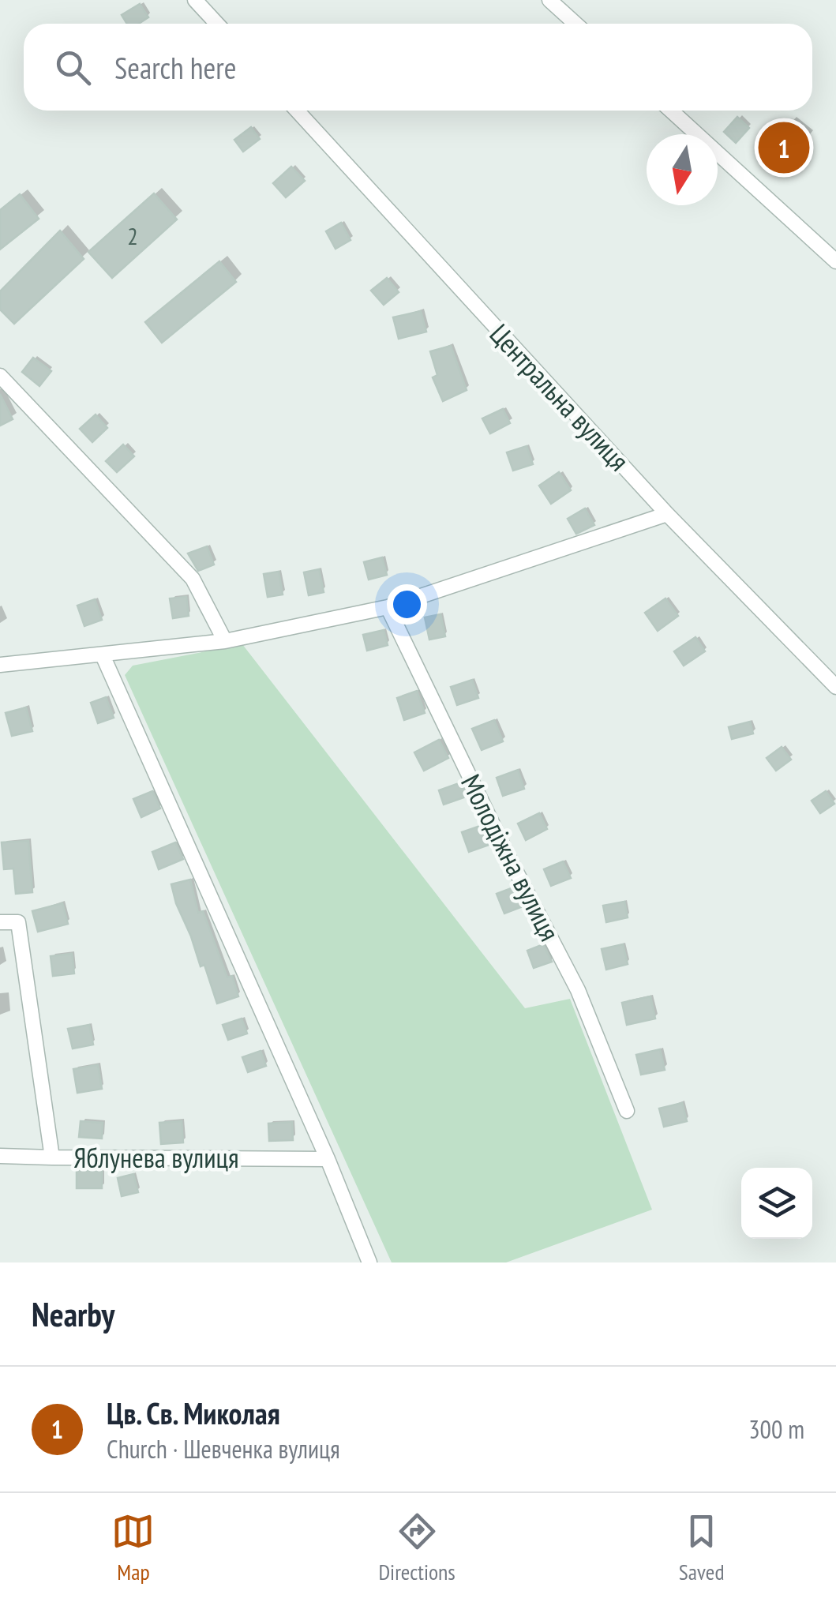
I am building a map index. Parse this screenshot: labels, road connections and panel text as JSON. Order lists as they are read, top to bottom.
{
  "streets": {
    "street": ["Центральна вулиця", "Молодіжна вулиця", "Яблунева вулиця"]
  },
  "house_numbers": ["2"],
  "north": "bottom",
  "page": {
    "search": "Search here",
    "pins": "1",
    "heading": "Nearby",
    "list": [
      {
        "mark": "1",
        "name": "Цв. Св. Миколая",
        "note": "Church · Шевченка вулиця",
        "value": "300 m"
      }
    ],
    "nav": ["Map", "Directions", "Saved"]
  }
}
